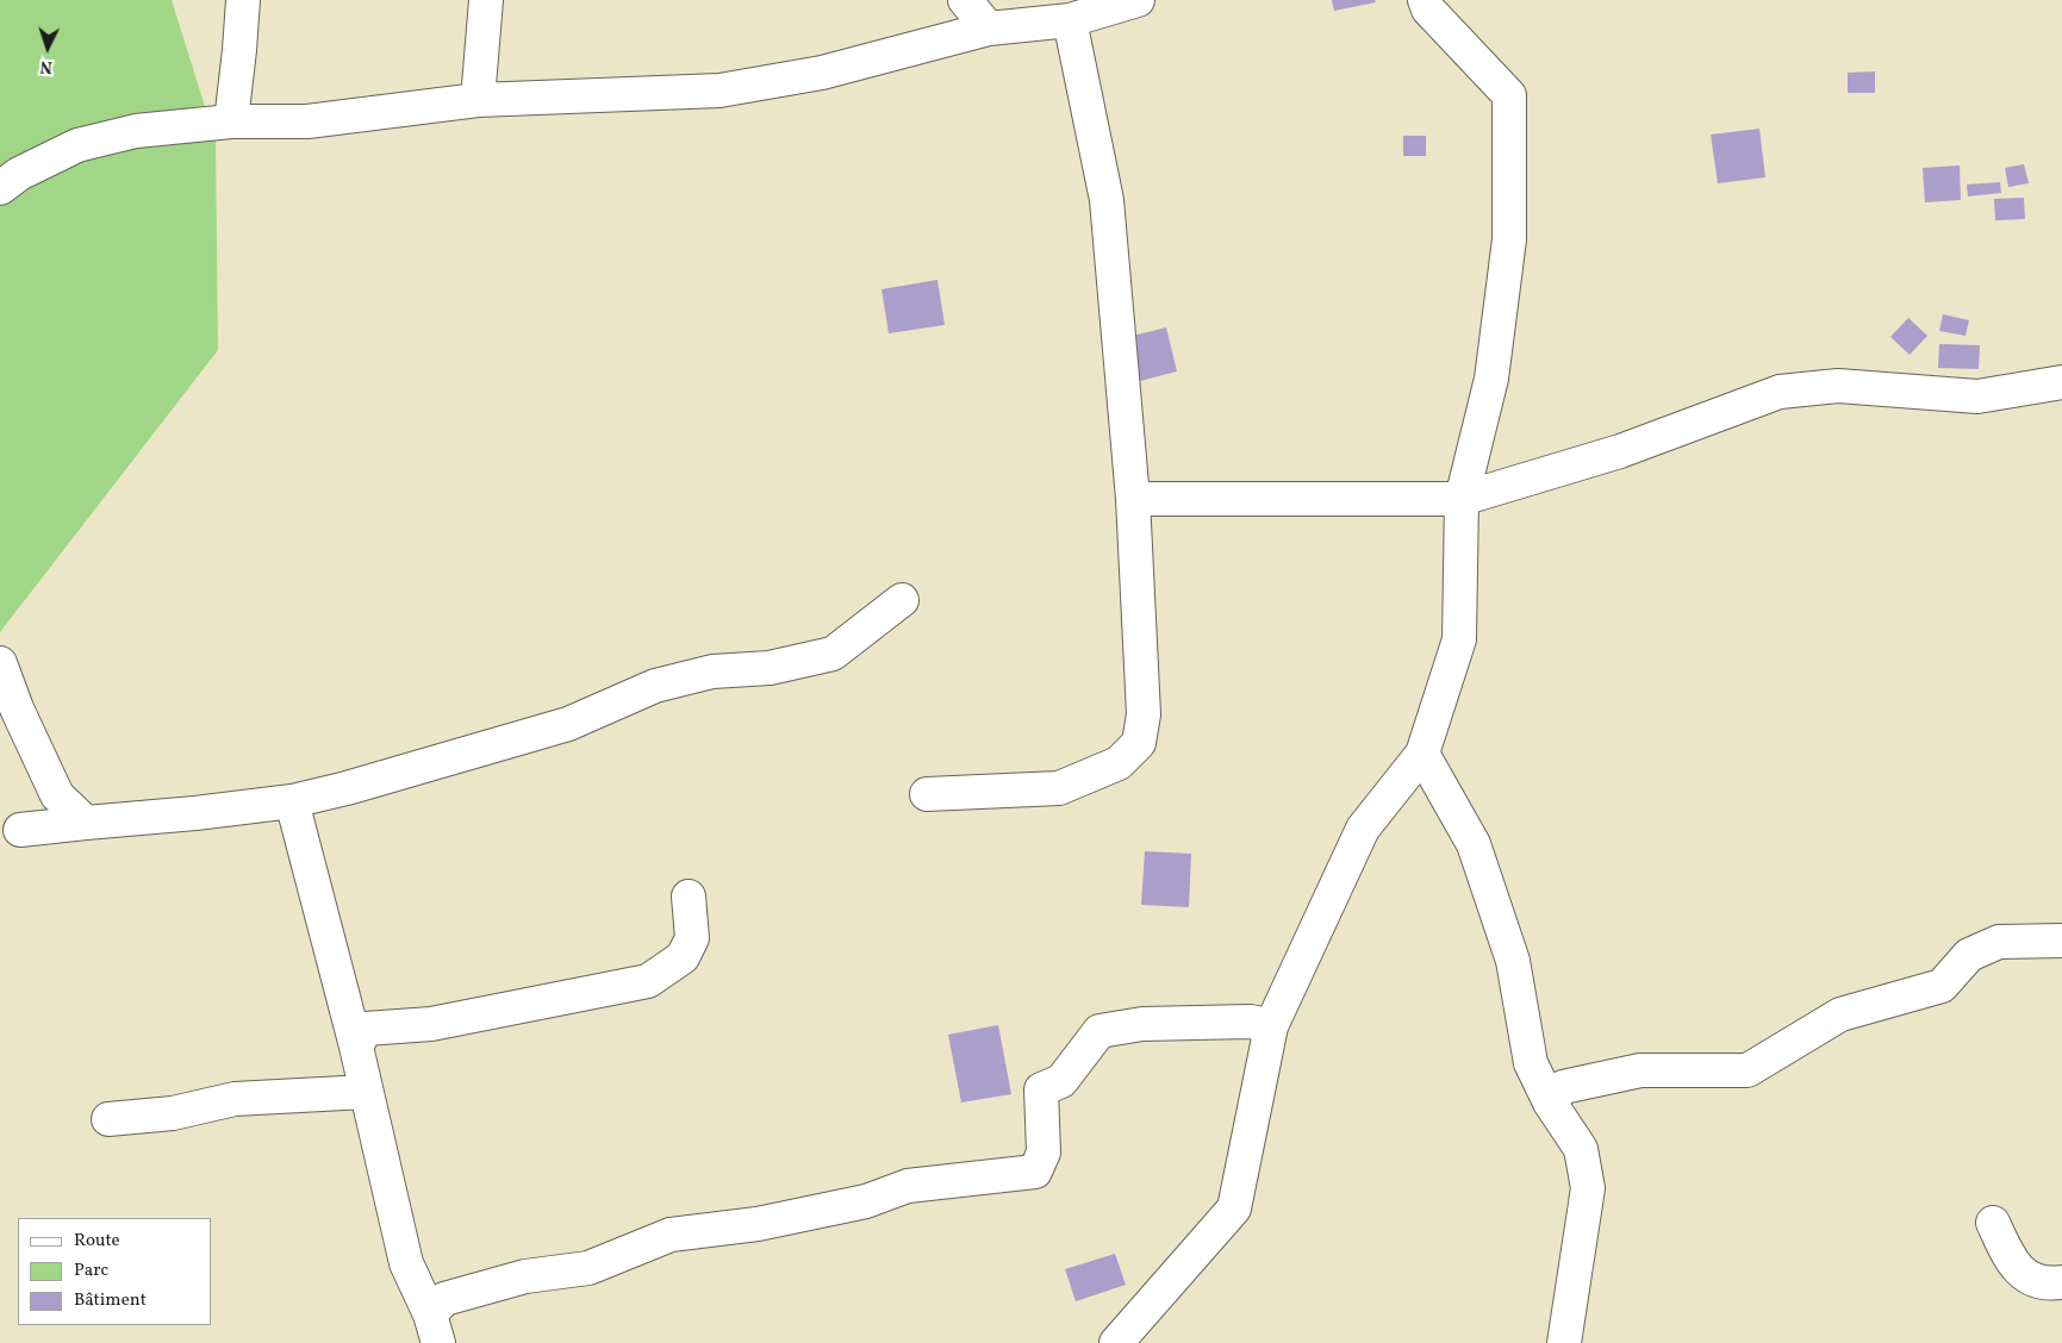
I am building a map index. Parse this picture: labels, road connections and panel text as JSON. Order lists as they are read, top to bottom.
{
  "legend": ["Route", "Parc", "Bâtiment"],
  "north": "bottom"
}
